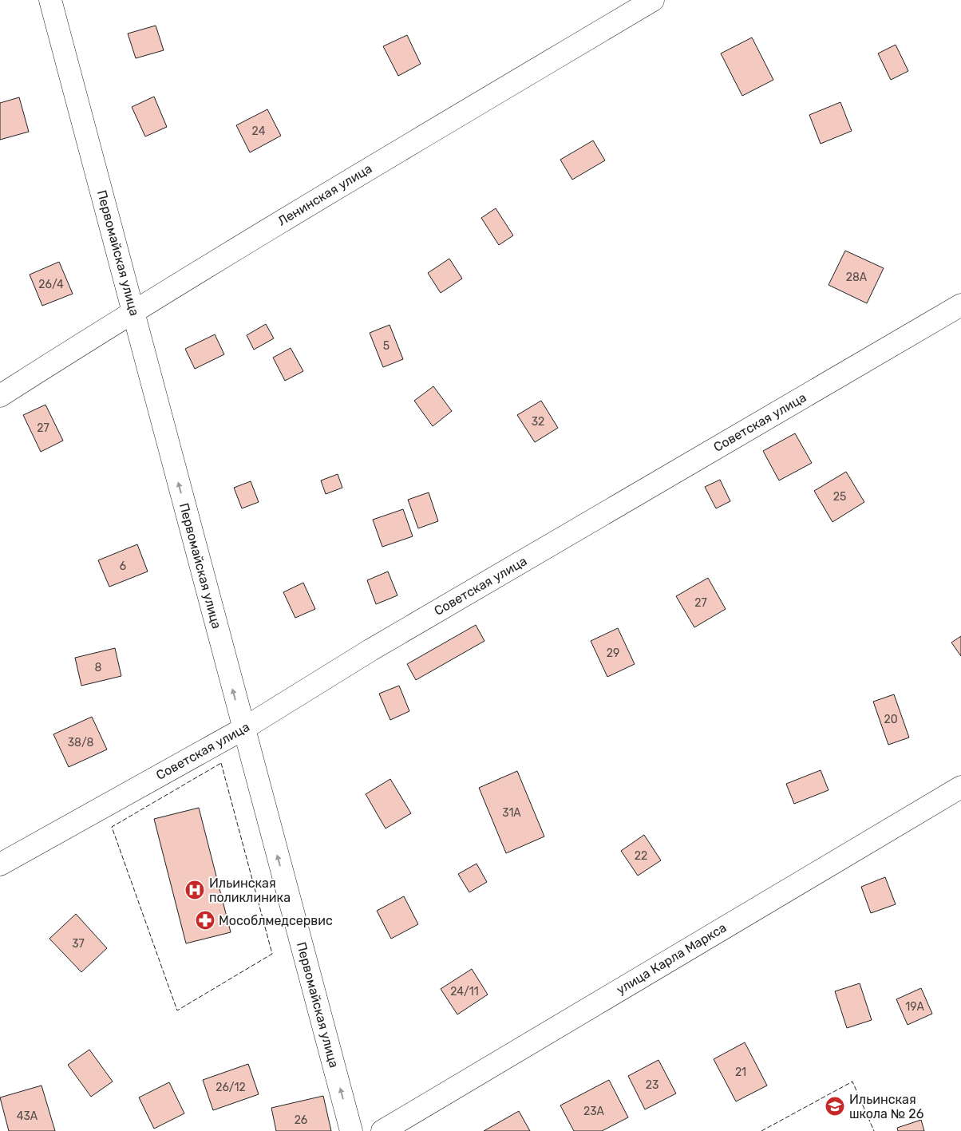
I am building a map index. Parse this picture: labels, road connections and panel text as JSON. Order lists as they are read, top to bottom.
{
  "streets": {
    "street": [
      "Ленинская улица",
      "Первомайская улица",
      "Советская улица",
      "улица Карла Маркса"
    ]
  },
  "crossings": [
    ["Ленинская улица", "Первомайская улица"],
    ["Первомайская улица", "Советская улица"]
  ],
  "one_way": ["Первомайская улица"],
  "places": {
    "hospital": ["Ильинская поликлиника"],
    "pharmacy": ["Мособлмедсервис"],
    "school or university": ["Ильинская школа № 26"]
  },
  "house_numbers": [
    "24",
    "28А",
    "26/4",
    "5",
    "32",
    "27",
    "25",
    "6",
    "27",
    "29",
    "8",
    "20",
    "38/8",
    "31А",
    "22",
    "37",
    "24/11",
    "19А",
    "21",
    "23",
    "26/12",
    "23А",
    "43А",
    "26"
  ]
}
